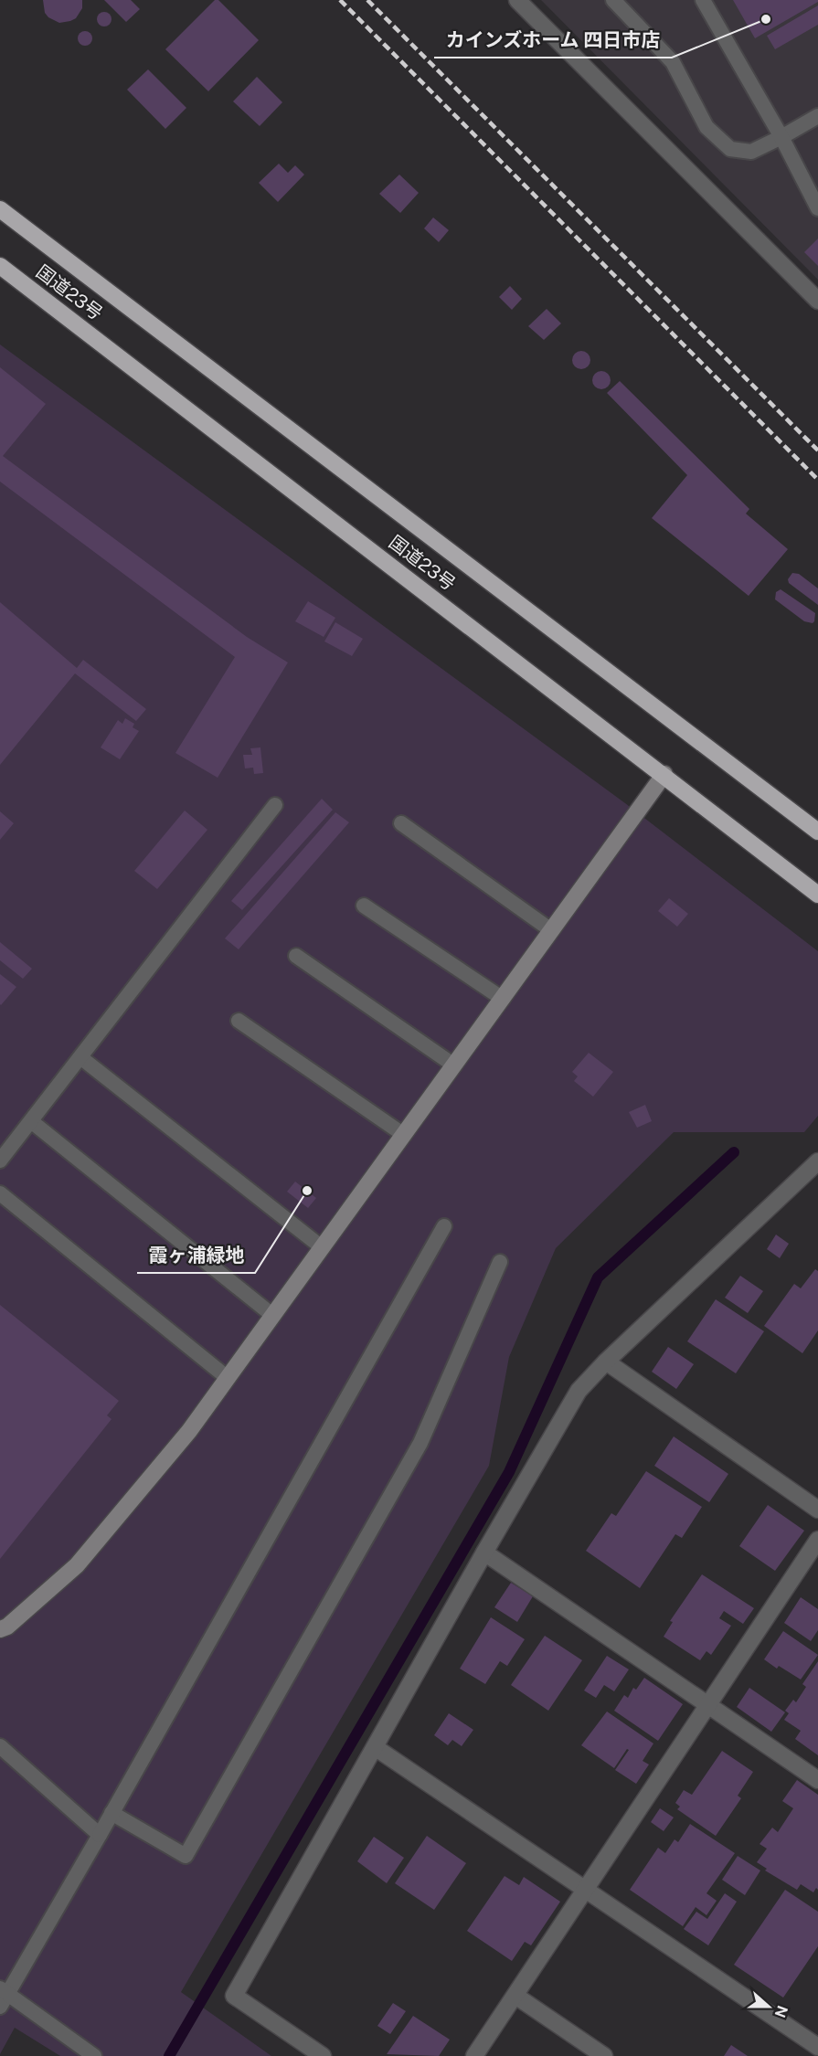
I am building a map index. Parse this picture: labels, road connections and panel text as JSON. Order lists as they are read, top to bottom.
{
  "streets": {
    "highway": ["国道23号"]
  },
  "places": ["カインズホーム 四日市店", "霞ヶ浦緑地"],
  "north": "right"
}
